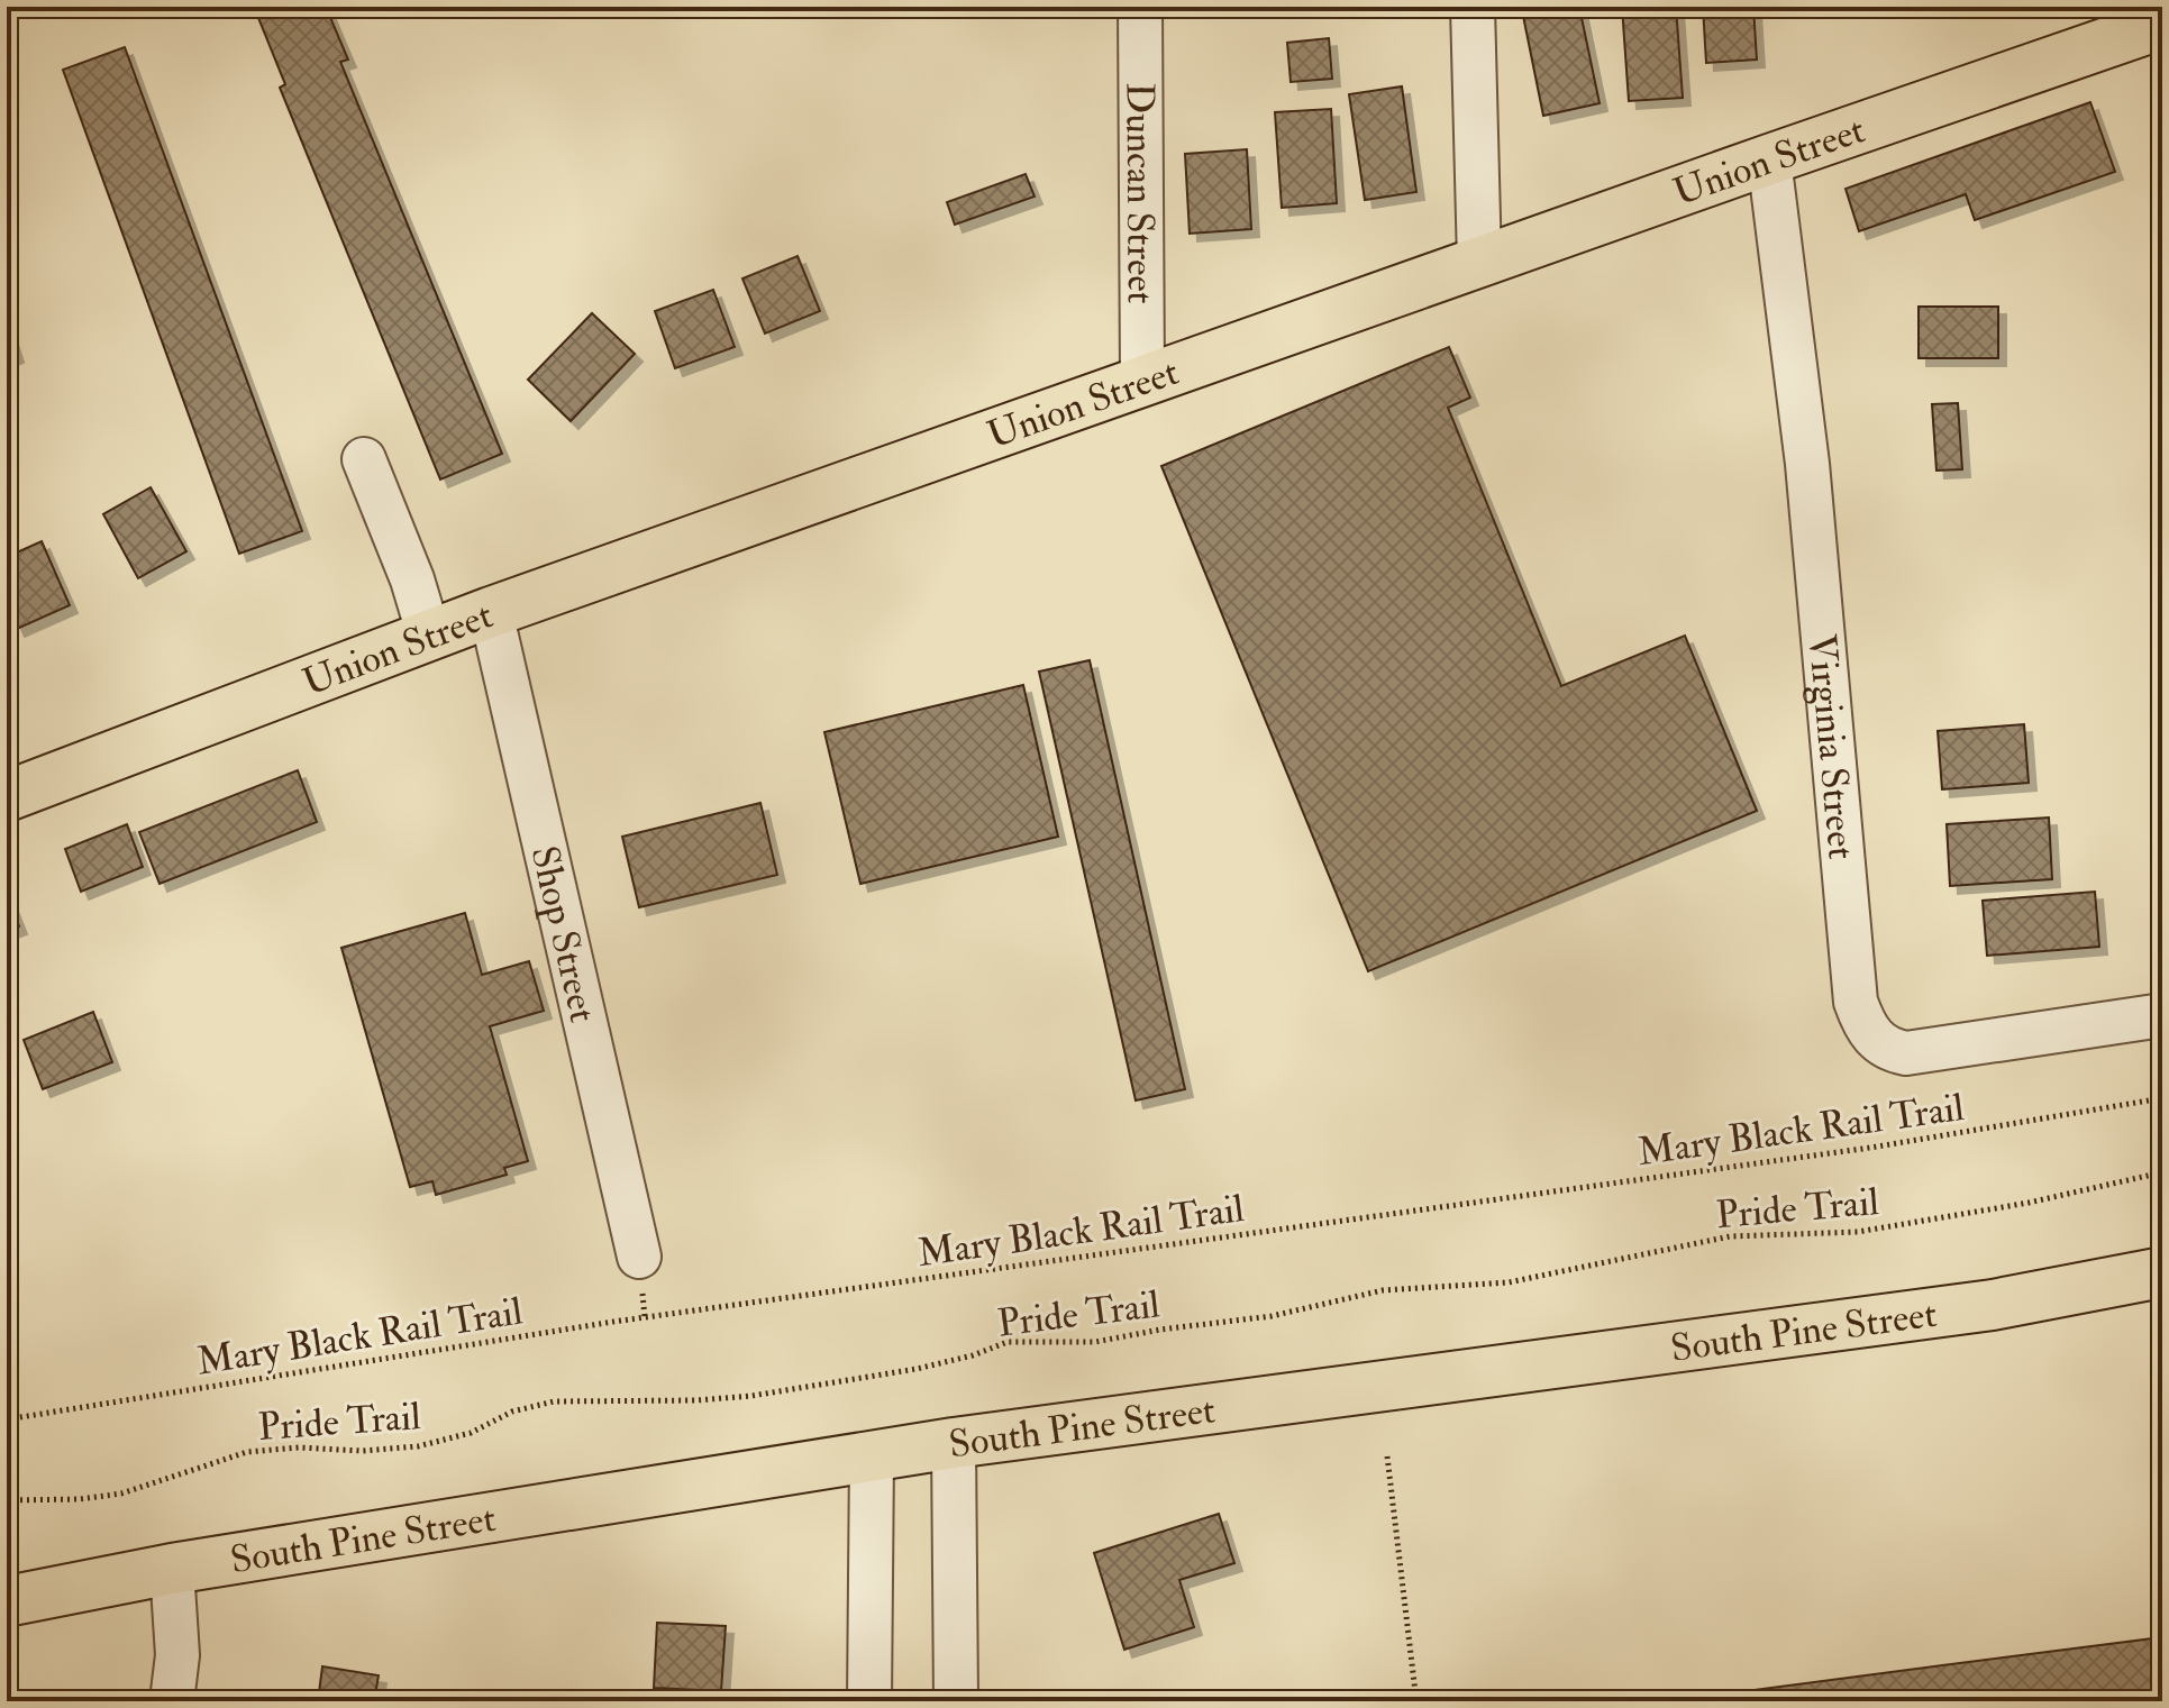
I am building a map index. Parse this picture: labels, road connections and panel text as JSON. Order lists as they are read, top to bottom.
{
  "streets": {
    "main road": ["Union Street", "South Pine Street"],
    "street": ["Duncan Street", "Virginia Street", "Shop Street"],
    "path": ["Mary Black Rail Trail", "Pride Trail"]
  },
  "crossings": [
    ["Union Street", "Duncan Street"],
    ["Union Street", "Virginia Street"],
    ["Union Street", "Shop Street"]
  ]
}
